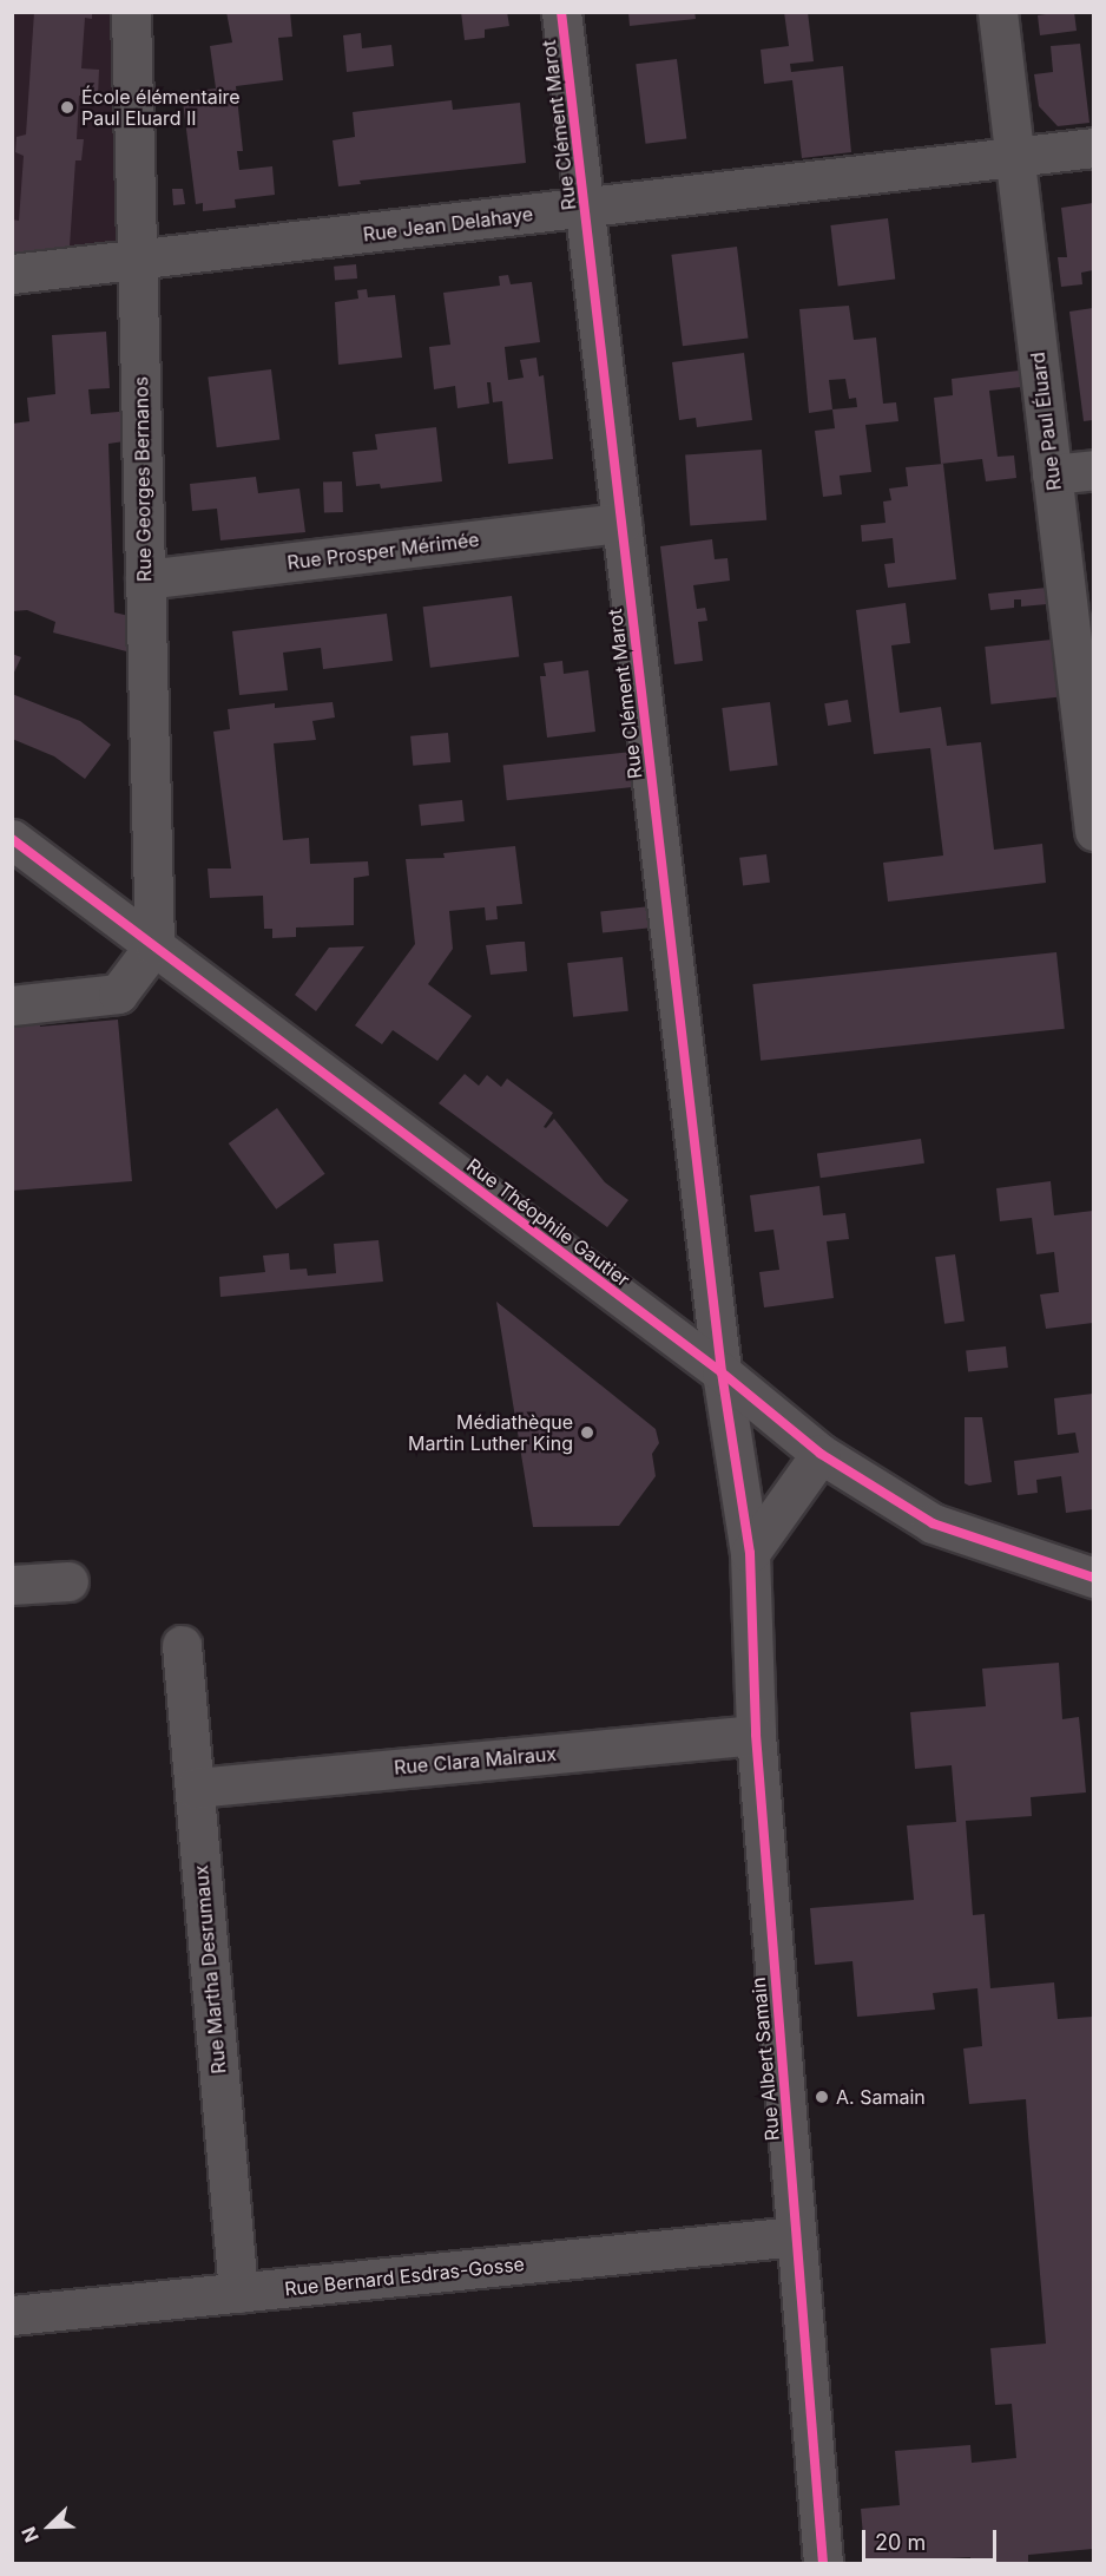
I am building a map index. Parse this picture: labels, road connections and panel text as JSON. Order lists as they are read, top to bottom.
{
  "streets": {
    "street": [
      "Rue Clément Marot",
      "Rue Jean Delahaye",
      "Rue Paul Éluard",
      "Rue Georges Bernanos",
      "Rue Prosper Mérimée",
      "Rue Théophile Gautier",
      "Rue Clara Malraux",
      "Rue Martha Desrumaux",
      "Rue Albert Samain",
      "Rue Bernard Esdras-Gosse"
    ]
  },
  "crossings": [
    ["Rue Clément Marot", "Rue Jean Delahaye"],
    ["Rue Clément Marot", "Rue Prosper Mérimée"],
    ["Rue Clément Marot", "Rue Théophile Gautier"],
    ["Rue Clément Marot", "Rue Albert Samain"],
    ["Rue Jean Delahaye", "Rue Paul Éluard"],
    ["Rue Jean Delahaye", "Rue Georges Bernanos"],
    ["Rue Georges Bernanos", "Rue Prosper Mérimée"],
    ["Rue Georges Bernanos", "Rue Théophile Gautier"],
    ["Rue Clara Malraux", "Rue Martha Desrumaux"],
    ["Rue Clara Malraux", "Rue Albert Samain"],
    ["Rue Martha Desrumaux", "Rue Bernard Esdras-Gosse"],
    ["Rue Albert Samain", "Rue Bernard Esdras-Gosse"]
  ],
  "places": ["École élémentaire Paul Eluard II", "Médiathèque Martin Luther King", "A. Samain"],
  "scale_bar": "20 m",
  "north": "bottom left"
}
